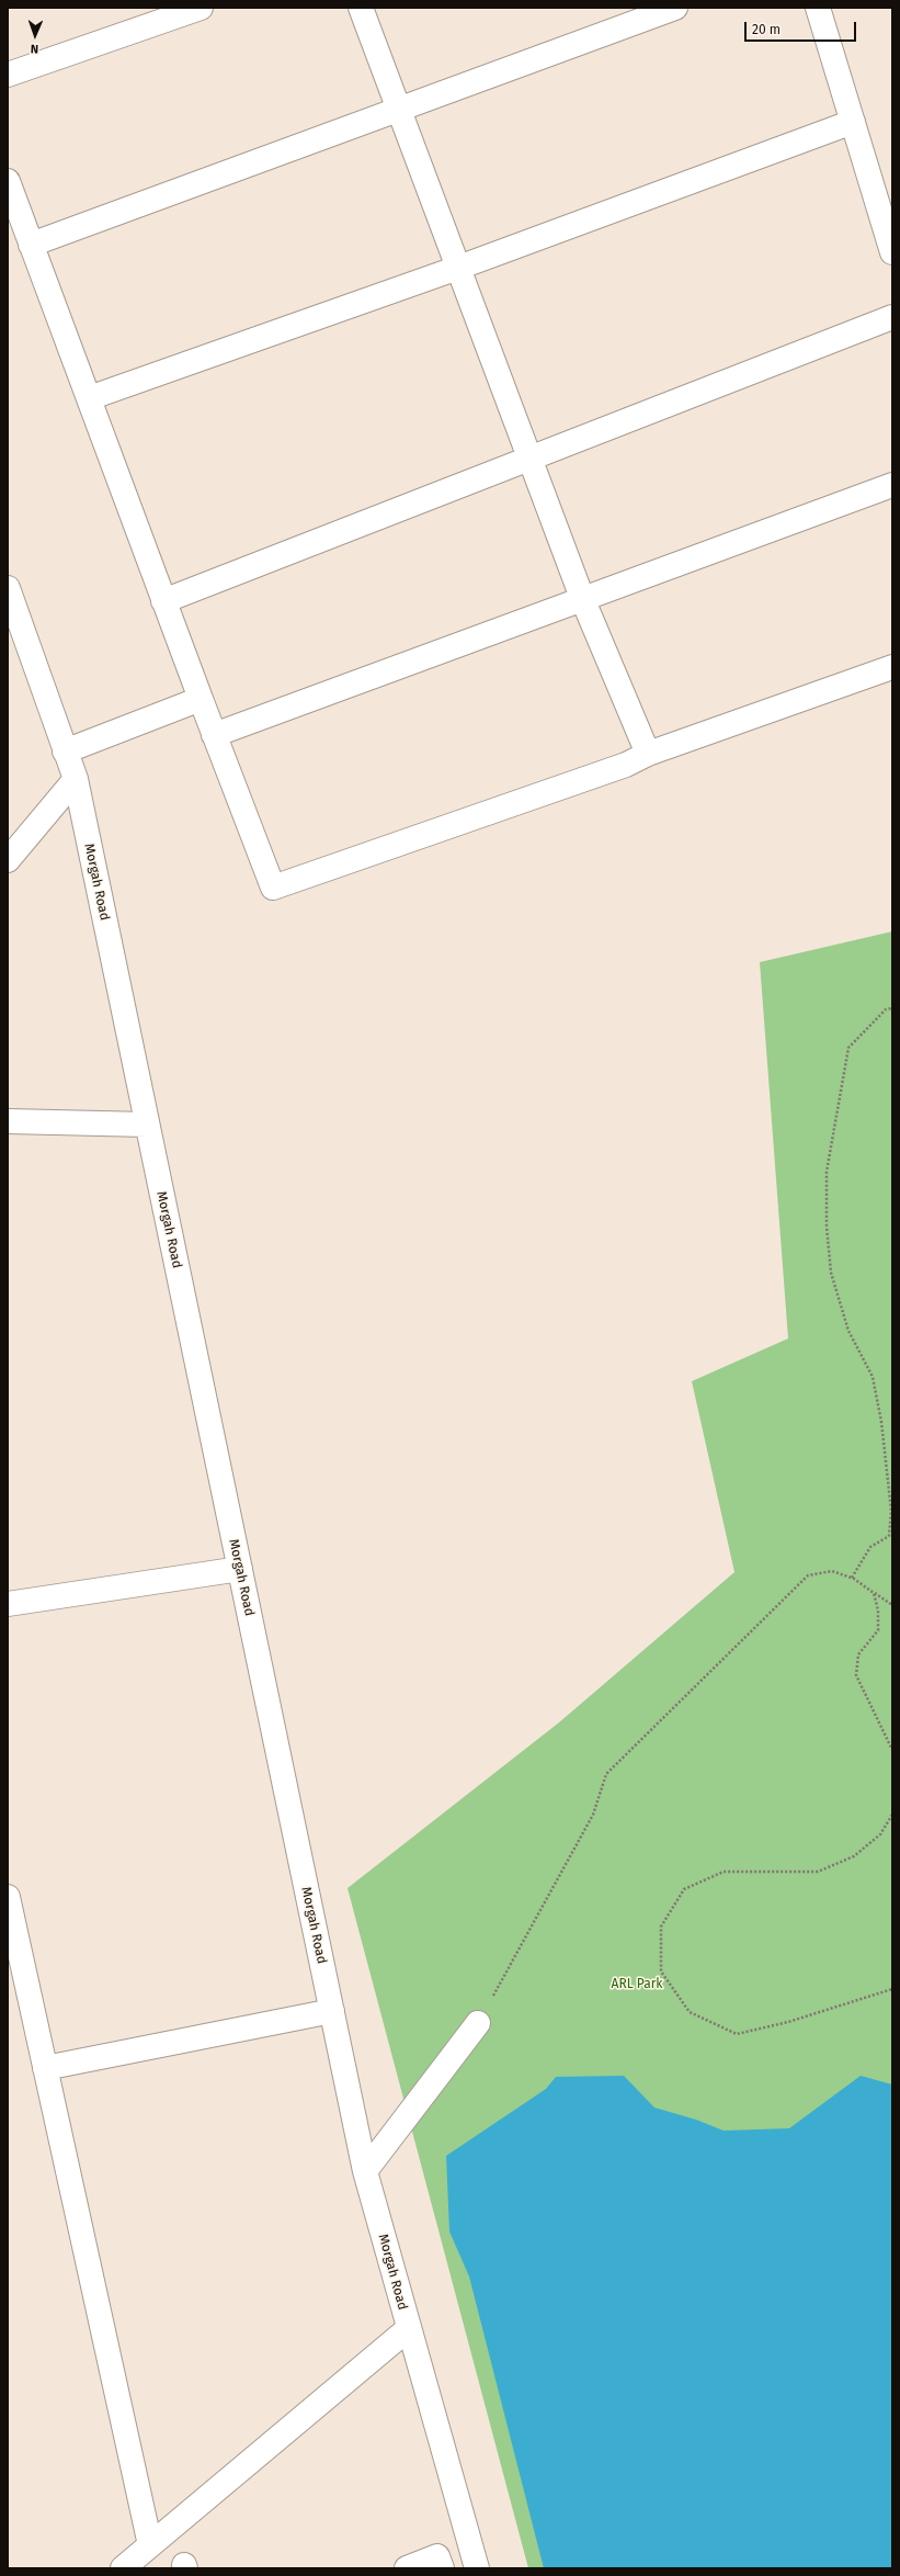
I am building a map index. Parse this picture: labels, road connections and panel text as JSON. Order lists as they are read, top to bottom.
{
  "streets": {
    "street": ["Morgah Road"]
  },
  "parks": ["ARL Park"],
  "scale_bar": "20 m",
  "north": "bottom"
}
